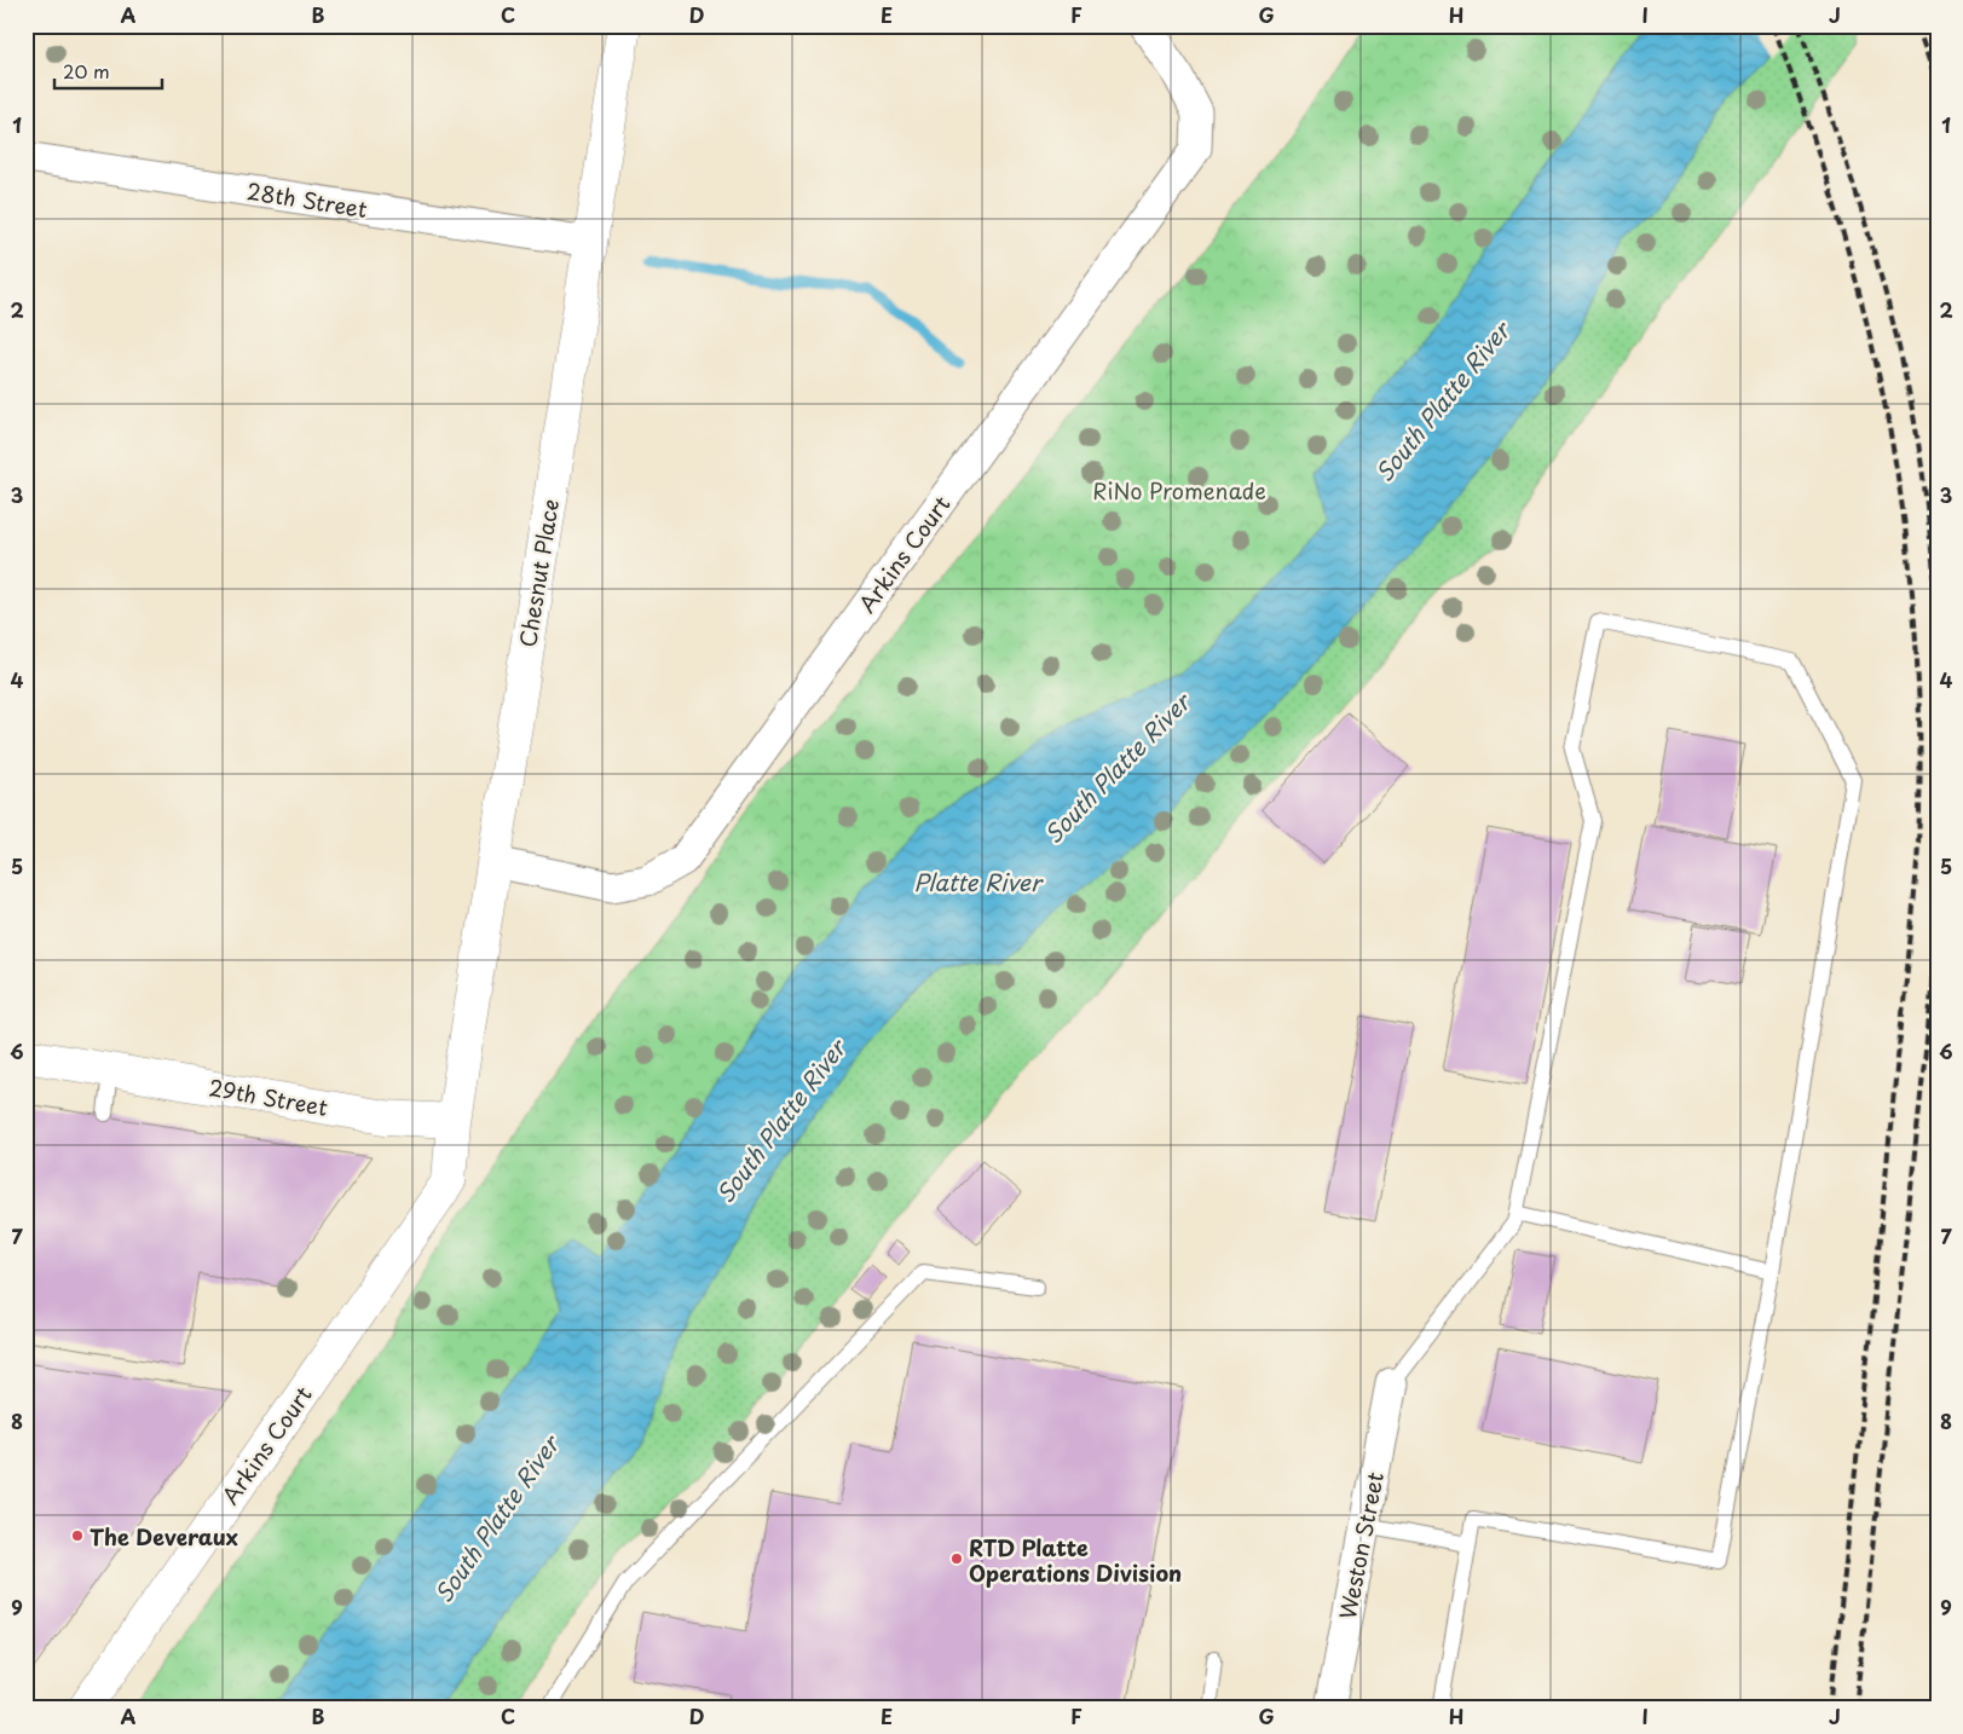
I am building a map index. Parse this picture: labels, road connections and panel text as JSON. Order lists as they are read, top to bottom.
{
  "streets": {
    "street": [
      "28th Street",
      "Arkins Court",
      "Chesnut Place",
      "29th Street",
      "Weston Street"
    ]
  },
  "crossings": [
    ["28th Street", "Chesnut Place"],
    ["Arkins Court", "Chesnut Place"],
    ["Arkins Court", "29th Street"],
    ["Chesnut Place", "29th Street"]
  ],
  "water": ["South Platte River", "Platte River"],
  "parks": ["RiNo Promenade"],
  "places": ["The Deveraux", "RTD Platte Operations Division"],
  "scale_bar": "20 m",
  "grid": {
    "columns": [
      "A",
      "B",
      "C",
      "D",
      "E",
      "F",
      "G",
      "H",
      "I",
      "J"
    ],
    "rows": [
      "1",
      "2",
      "3",
      "4",
      "5",
      "6",
      "7",
      "8",
      "9"
    ]
  }
}
